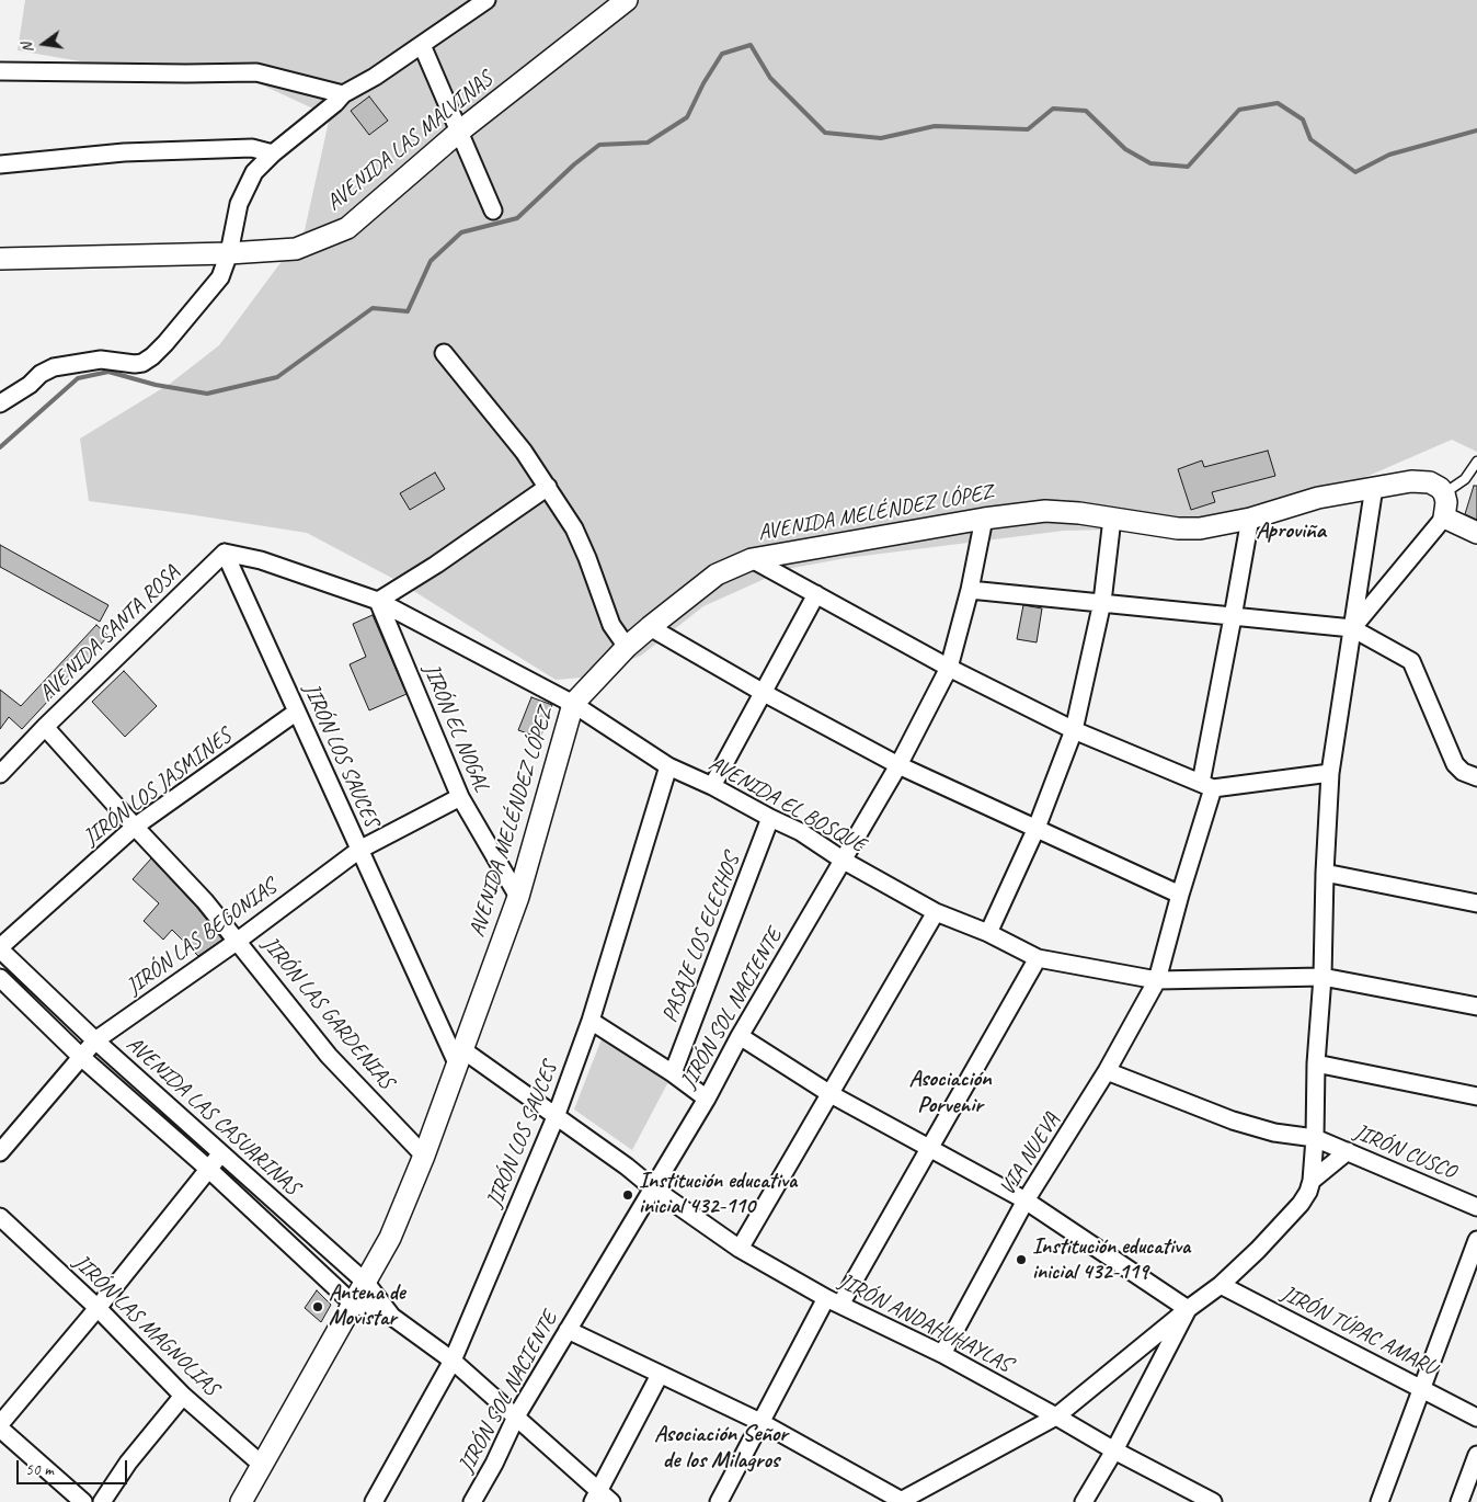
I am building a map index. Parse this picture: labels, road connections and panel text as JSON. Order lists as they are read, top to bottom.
{
  "streets": {
    "street": [
      "AVENIDA LAS MALVINAS",
      "AVENIDA MELÉNDEZ LÓPEZ",
      "AVENIDA SANTA ROSA",
      "JIRÓN EL NOGAL",
      "JIRÓN LOS SAUCES",
      "JIRÓN LOS JASMINES",
      "AVENIDA EL BOSQUE",
      "JIRÓN LAS BEGONIAS",
      "PASAJE LOS ELECHOS",
      "JIRÓN SOL NACIENTE",
      "JIRÓN LAS GARDENIAS",
      "AVENIDA LAS CASUARINAS",
      "JIRÓN CUSCO",
      "VIA NUEVA",
      "JIRÓN ANDAHUHAYLAS",
      "JIRÓN LAS MAGNOLIAS",
      "JIRÓN TÚPAC AMARU"
    ]
  },
  "crossings": [
    ["AVENIDA MELÉNDEZ LÓPEZ", "JIRÓN EL NOGAL"],
    ["AVENIDA MELÉNDEZ LÓPEZ", "JIRÓN LOS SAUCES"],
    ["AVENIDA MELÉNDEZ LÓPEZ", "AVENIDA EL BOSQUE"],
    ["AVENIDA MELÉNDEZ LÓPEZ", "JIRÓN SOL NACIENTE"],
    ["AVENIDA MELÉNDEZ LÓPEZ", "JIRÓN LAS GARDENIAS"],
    ["AVENIDA MELÉNDEZ LÓPEZ", "AVENIDA LAS CASUARINAS"],
    ["AVENIDA MELÉNDEZ LÓPEZ", "VIA NUEVA"],
    ["AVENIDA MELÉNDEZ LÓPEZ", "JIRÓN LAS MAGNOLIAS"],
    ["AVENIDA SANTA ROSA", "JIRÓN LOS SAUCES"],
    ["AVENIDA SANTA ROSA", "AVENIDA EL BOSQUE"],
    ["AVENIDA SANTA ROSA", "JIRÓN LAS GARDENIAS"],
    ["JIRÓN EL NOGAL", "AVENIDA EL BOSQUE"],
    ["JIRÓN EL NOGAL", "JIRÓN LAS BEGONIAS"],
    ["JIRÓN LOS SAUCES", "JIRÓN LOS JASMINES"],
    ["JIRÓN LOS SAUCES", "AVENIDA EL BOSQUE"],
    ["JIRÓN LOS SAUCES", "JIRÓN LAS BEGONIAS"],
    ["JIRÓN LOS SAUCES", "AVENIDA LAS CASUARINAS"],
    ["JIRÓN LOS SAUCES", "JIRÓN ANDAHUHAYLAS"],
    ["JIRÓN LOS JASMINES", "JIRÓN LAS GARDENIAS"],
    ["JIRÓN LOS JASMINES", "AVENIDA LAS CASUARINAS"],
    ["AVENIDA EL BOSQUE", "PASAJE LOS ELECHOS"],
    ["AVENIDA EL BOSQUE", "JIRÓN SOL NACIENTE"],
    ["AVENIDA EL BOSQUE", "VIA NUEVA"],
    ["JIRÓN LAS BEGONIAS", "JIRÓN LAS GARDENIAS"],
    ["JIRÓN LAS BEGONIAS", "AVENIDA LAS CASUARINAS"],
    ["JIRÓN SOL NACIENTE", "AVENIDA LAS CASUARINAS"],
    ["JIRÓN SOL NACIENTE", "JIRÓN ANDAHUHAYLAS"],
    ["JIRÓN CUSCO", "VIA NUEVA"],
    ["VIA NUEVA", "JIRÓN ANDAHUHAYLAS"]
  ],
  "districts": ["Aproviña", "Asociación Porvenir", "Asociación Señor de los Milagros"],
  "places": ["Institución educativa inicial 432-110", "Institución educativa inicial 432-119", "Antena de Movistar"],
  "scale_bar": "50 m",
  "north": "left"
}
